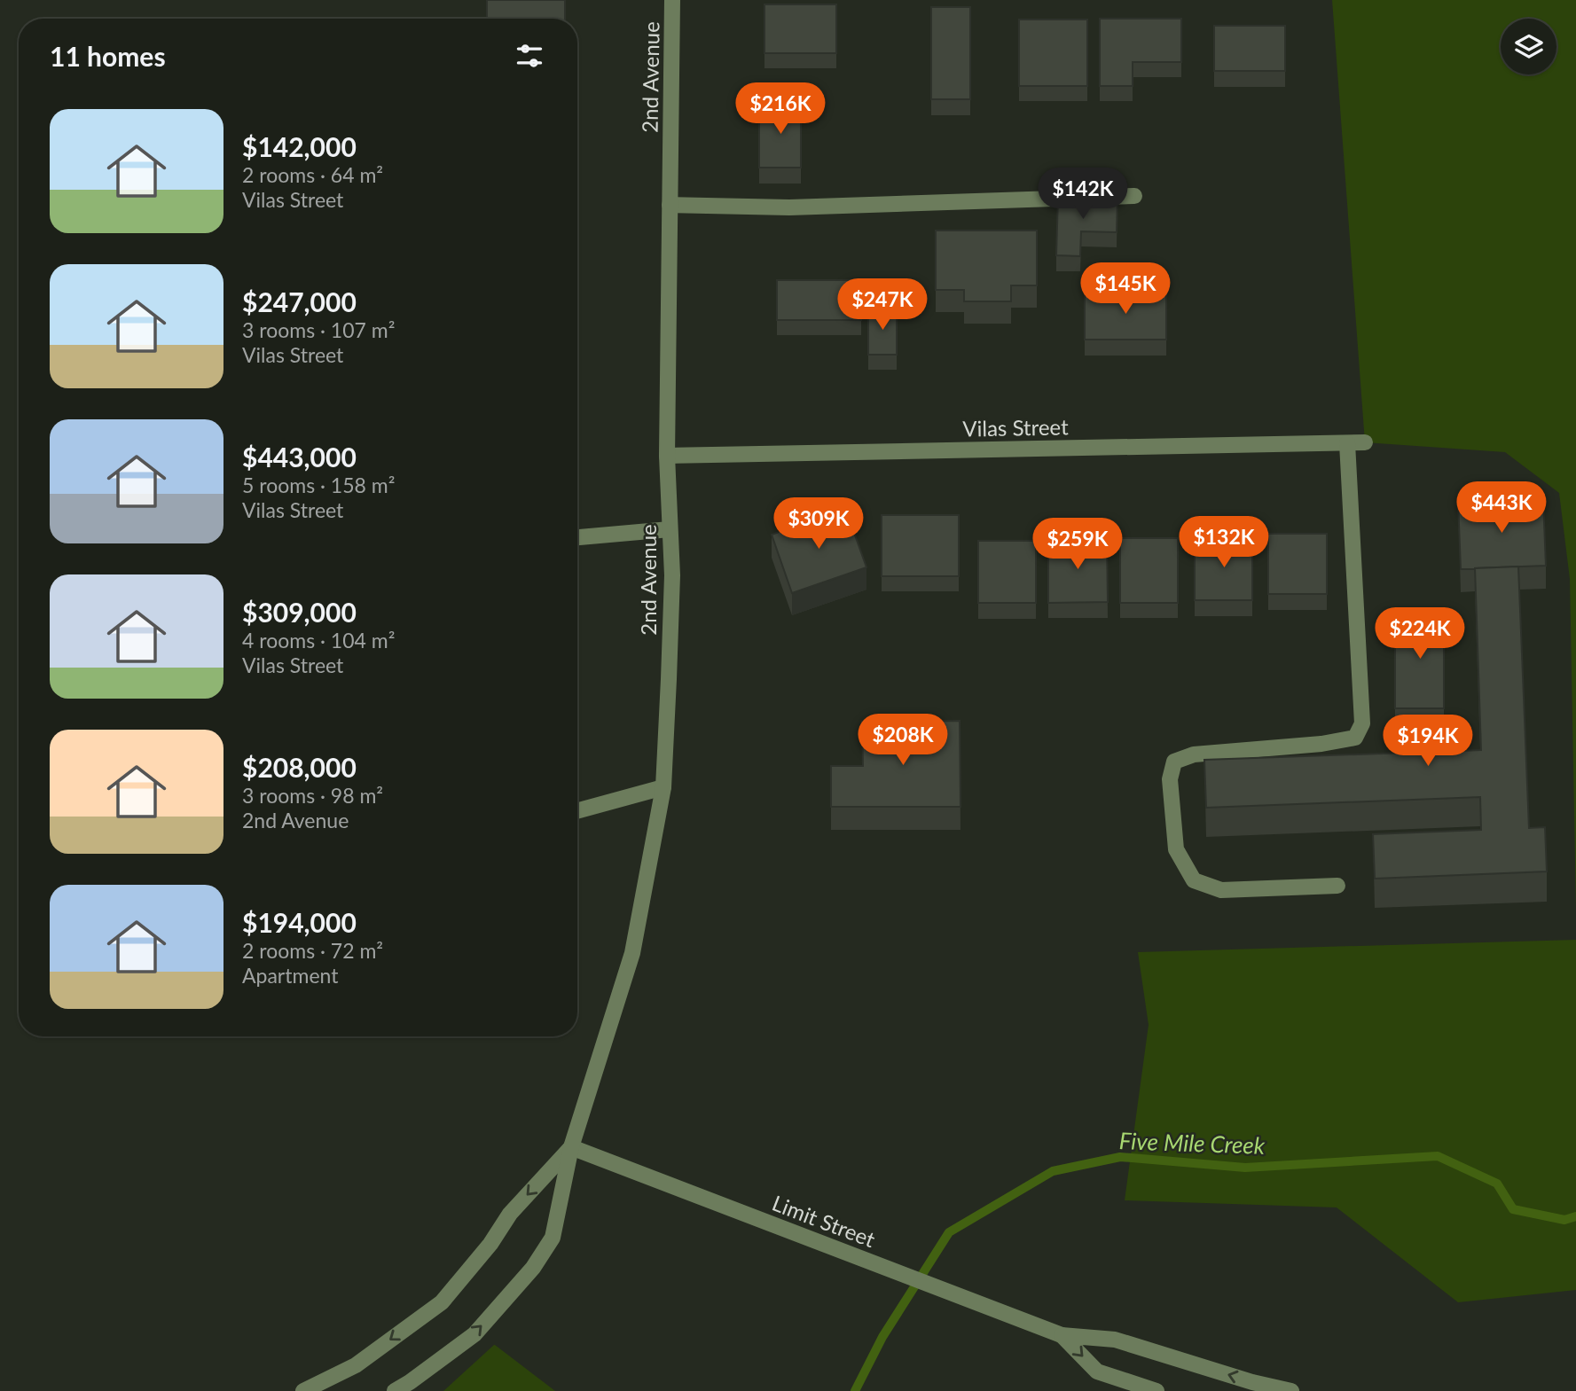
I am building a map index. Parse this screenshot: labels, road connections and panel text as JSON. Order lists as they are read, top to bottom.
{
  "streets": {
    "street": ["2nd Avenue", "Vilas Street", "Limit Street"]
  },
  "crossings": [
    ["2nd Avenue", "Vilas Street"],
    ["2nd Avenue", "Limit Street"]
  ],
  "water": ["Five Mile Creek"],
  "page": {
    "heading": "11 homes",
    "price": [
      "$216K",
      "$142K",
      "$145K",
      "$247K",
      "$443K",
      "$309K",
      "$132K",
      "$259K",
      "$224K",
      "$208K",
      "$194K"
    ],
    "list": [
      {
        "name": "$142,000",
        "note": "2 rooms · 64 m² · Vilas Street"
      },
      {
        "name": "$247,000",
        "note": "3 rooms · 107 m² · Vilas Street"
      },
      {
        "name": "$443,000",
        "note": "5 rooms · 158 m² · Vilas Street"
      },
      {
        "name": "$309,000",
        "note": "4 rooms · 104 m² · Vilas Street"
      },
      {
        "name": "$208,000",
        "note": "3 rooms · 98 m² · 2nd Avenue"
      },
      {
        "name": "$194,000",
        "note": "2 rooms · 72 m² · Apartment"
      }
    ]
  }
}
